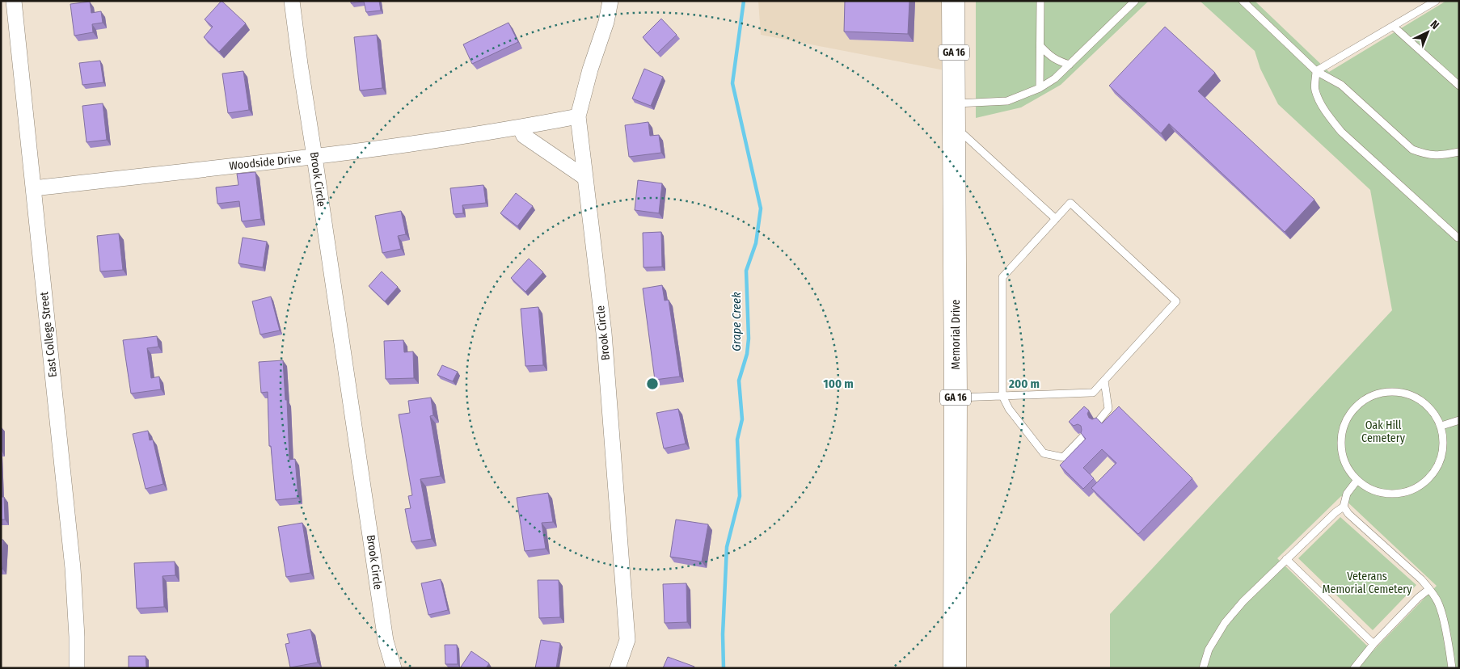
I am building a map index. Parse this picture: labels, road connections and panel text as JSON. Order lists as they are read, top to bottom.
{
  "streets": {
    "main road": ["GA 16", "Memorial Drive"],
    "street": ["Woodside Drive", "Brook Circle", "East College Street"]
  },
  "crossings": [
    ["Woodside Drive", "Brook Circle"],
    ["Woodside Drive", "East College Street"]
  ],
  "water": ["Grape Creek"],
  "parks": ["Oak Hill Cemetery", "Veterans Memorial Cemetery"],
  "north": "top right",
  "rings": ["100 m", "200 m"]
}
